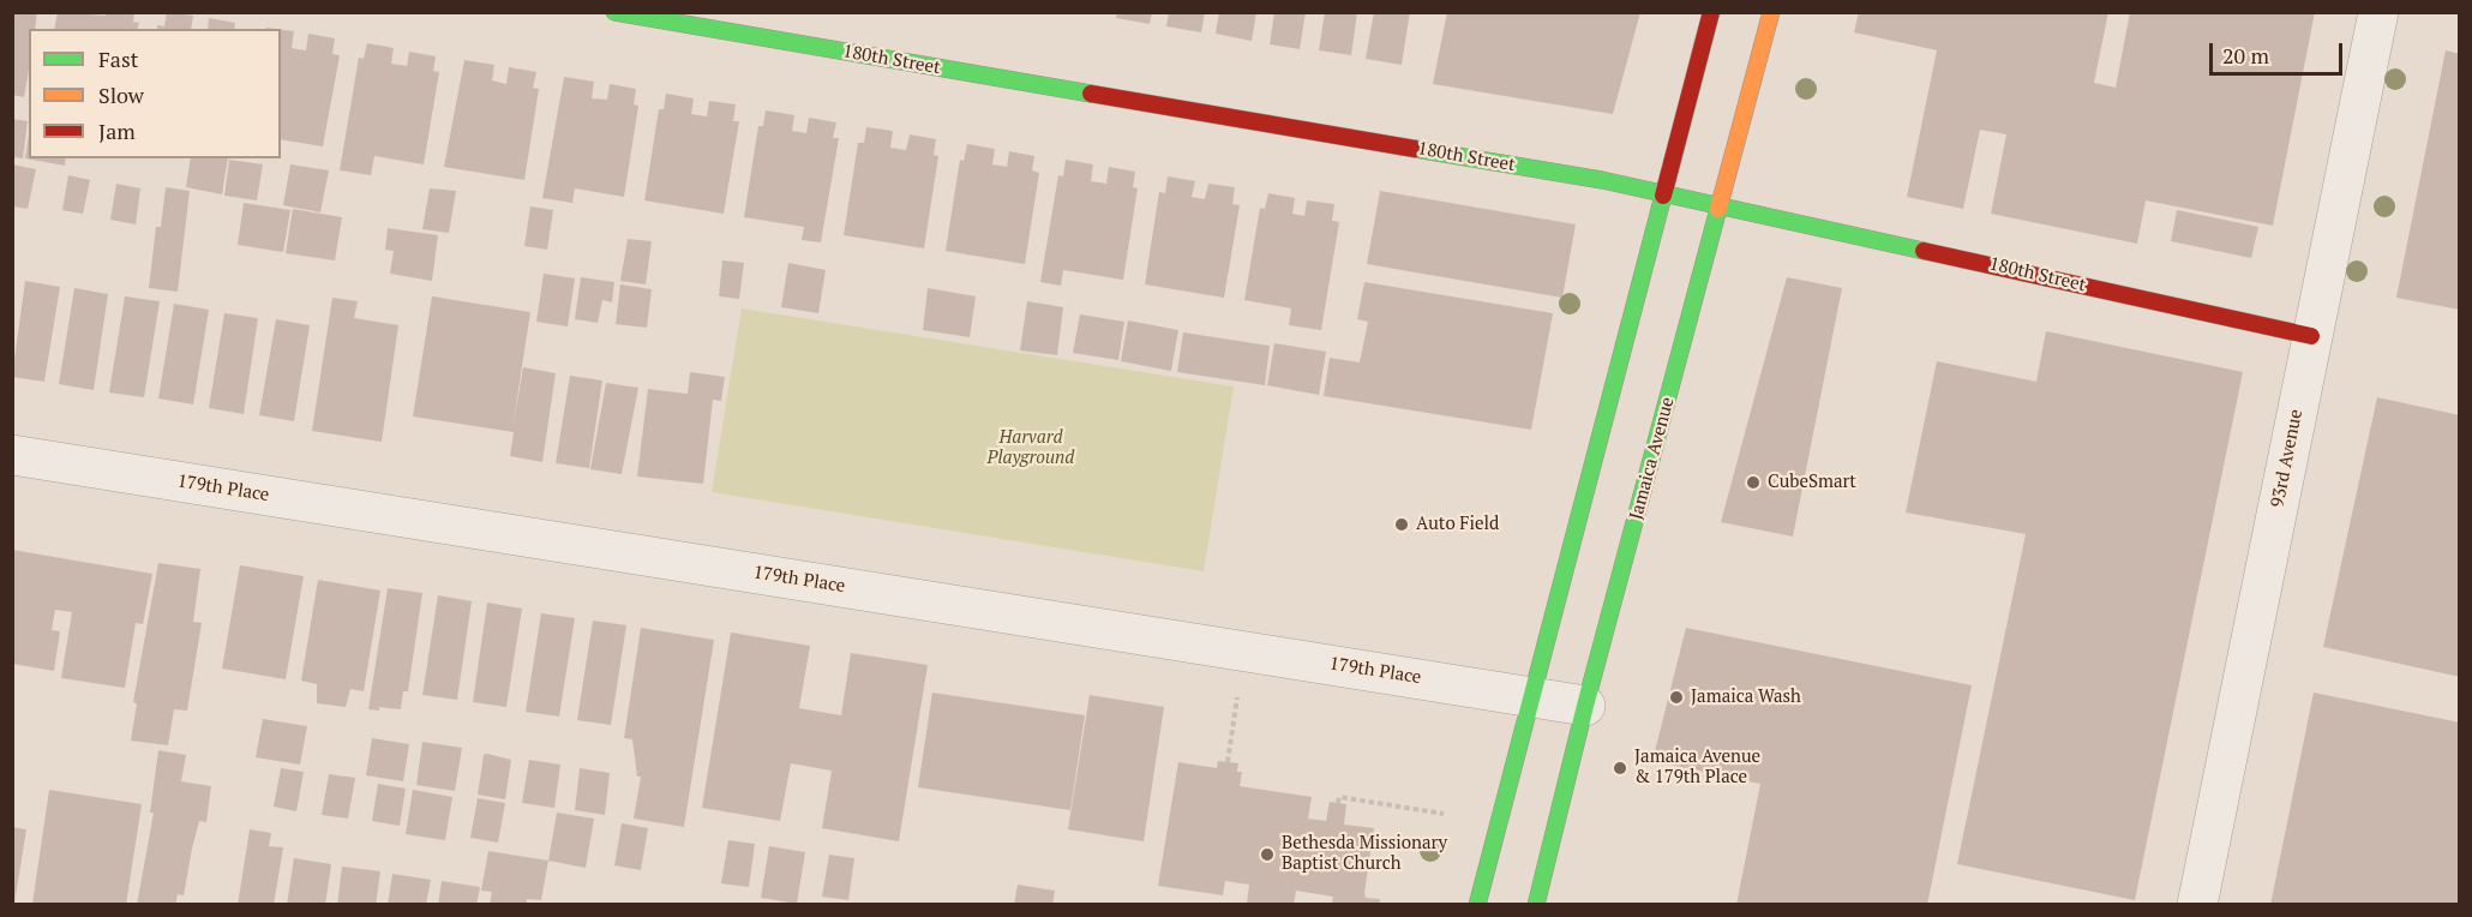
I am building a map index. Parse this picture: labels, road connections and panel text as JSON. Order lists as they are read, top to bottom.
{
  "streets": {
    "main road": ["180th Street", "Jamaica Avenue"],
    "street": ["93rd Avenue", "179th Place"]
  },
  "crossings": [
    ["180th Street", "Jamaica Avenue"],
    ["180th Street", "93rd Avenue"],
    ["Jamaica Avenue", "179th Place"]
  ],
  "parks": ["Harvard Playground"],
  "places": [
    "CubeSmart",
    "Auto Field",
    "Jamaica Wash",
    "Jamaica Avenue & 179th Place",
    "Bethesda Missionary Baptist Church"
  ],
  "legend": ["Fast", "Slow", "Jam"],
  "scale_bar": "20 m"
}
